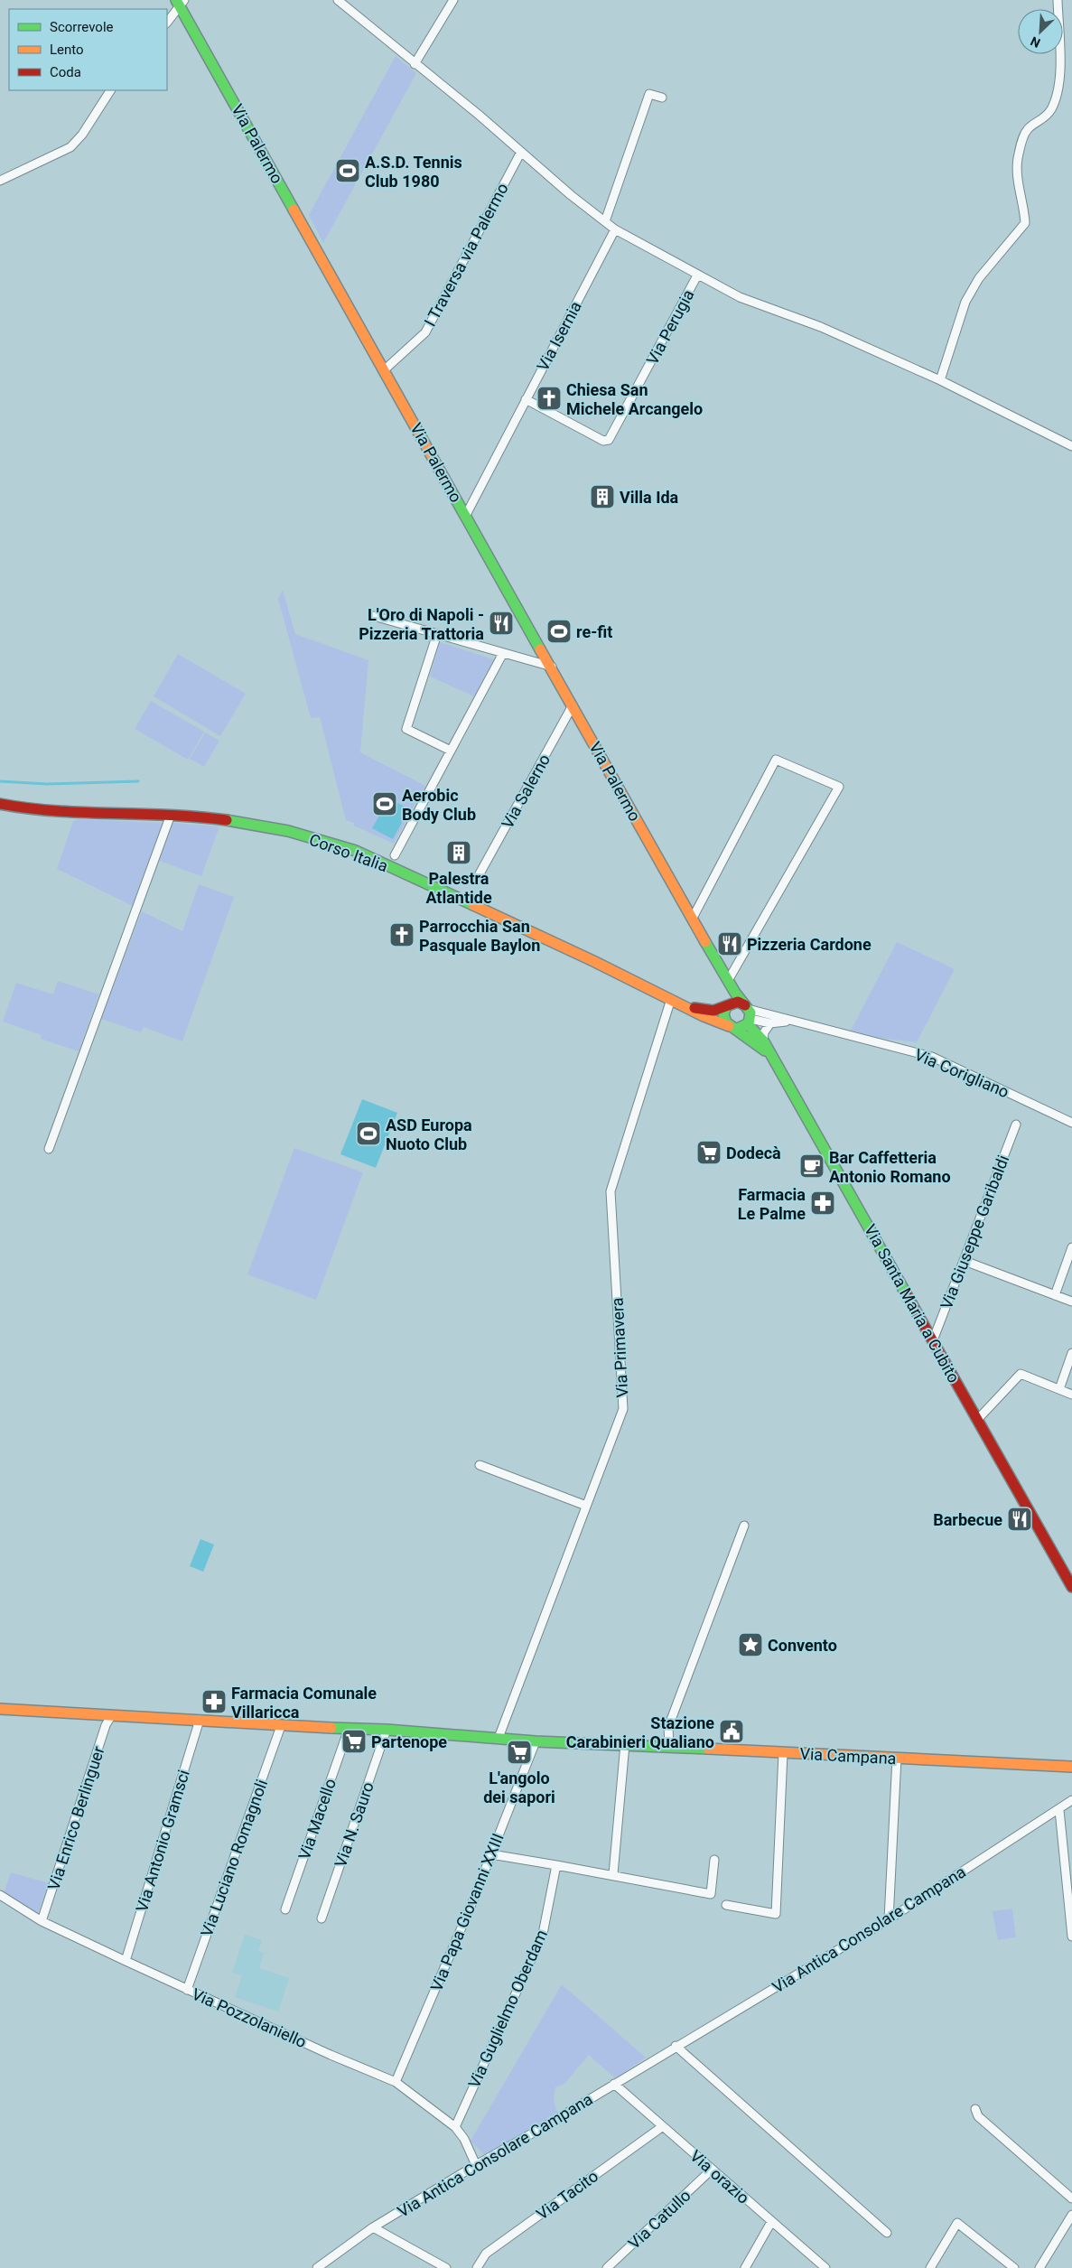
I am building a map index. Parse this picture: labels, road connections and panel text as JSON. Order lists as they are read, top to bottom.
{
  "streets": {
    "main road": [
      "Via Palermo",
      "Corso Italia",
      "Via Santa Maria a Cubito",
      "Via Campana"
    ],
    "street": [
      "I Traversa via Palermo",
      "Via Perugia",
      "Via Isernia",
      "Via Salerno",
      "Via Corigliano",
      "Via Giuseppe Garibaldi",
      "Via Primavera",
      "Via Enrico Berlinguer",
      "Via Macello",
      "Via N. Sauro",
      "Via Antonio Gramsci",
      "Via Luciano Romagnoli",
      "Via Papa Giovanni XXIII",
      "Via Antica Consolare Campana",
      "Via Guglielmo Oberdam",
      "Via Pozzolaniello",
      "Via orazio",
      "Via Tacito",
      "Via Catullo"
    ]
  },
  "crossings": [
    ["Via Palermo", "I Traversa via Palermo"],
    ["Via Palermo", "Via Isernia"],
    ["Via Palermo", "Via Salerno"],
    ["Via Palermo", "Via Santa Maria a Cubito"],
    ["Via Perugia", "Via Isernia"],
    ["Corso Italia", "Via Primavera"],
    ["Via Giuseppe Garibaldi", "Via Santa Maria a Cubito"],
    ["Via Primavera", "Via Campana"],
    ["Via Campana", "Via Enrico Berlinguer"],
    ["Via Campana", "Via Macello"],
    ["Via Campana", "Via N. Sauro"],
    ["Via Campana", "Via Antonio Gramsci"],
    ["Via Campana", "Via Luciano Romagnoli"],
    ["Via Campana", "Via Papa Giovanni XXIII"],
    ["Via Enrico Berlinguer", "Via Pozzolaniello"],
    ["Via Antonio Gramsci", "Via Pozzolaniello"],
    ["Via Luciano Romagnoli", "Via Pozzolaniello"],
    ["Via Papa Giovanni XXIII", "Via Pozzolaniello"],
    ["Via Antica Consolare Campana", "Via Pozzolaniello"],
    ["Via Antica Consolare Campana", "Via orazio"],
    ["Via Guglielmo Oberdam", "Via Pozzolaniello"],
    ["Via orazio", "Via Tacito"],
    ["Via orazio", "Via Catullo"]
  ],
  "places": {
    "sports": [
      "A.S.D. Tennis Club 1980",
      "re-fit",
      "Aerobic Body Club",
      "ASD Europa Nuoto Club"
    ],
    "church": ["Chiesa San Michele Arcangelo", "Parrocchia San Pasquale Baylon"],
    "building": ["Villa Ida", "Palestra Atlantide"],
    "restaurant": ["L'Oro di Napoli - Pizzeria Trattoria", "Pizzeria Cardone", "Barbecue"],
    "supermarket": ["Dodecà", "Partenope", "L'angolo dei sapori"],
    "cafe": ["Bar Caffetteria Antonio Romano"],
    "pharmacy": ["Farmacia Le Palme", "Farmacia Comunale Villaricca"],
    "place": ["Convento"],
    "public building": ["Stazione Carabinieri Qualiano"]
  },
  "legend": ["Scorrevole", "Lento", "Coda"],
  "north": "bottom left"
}
